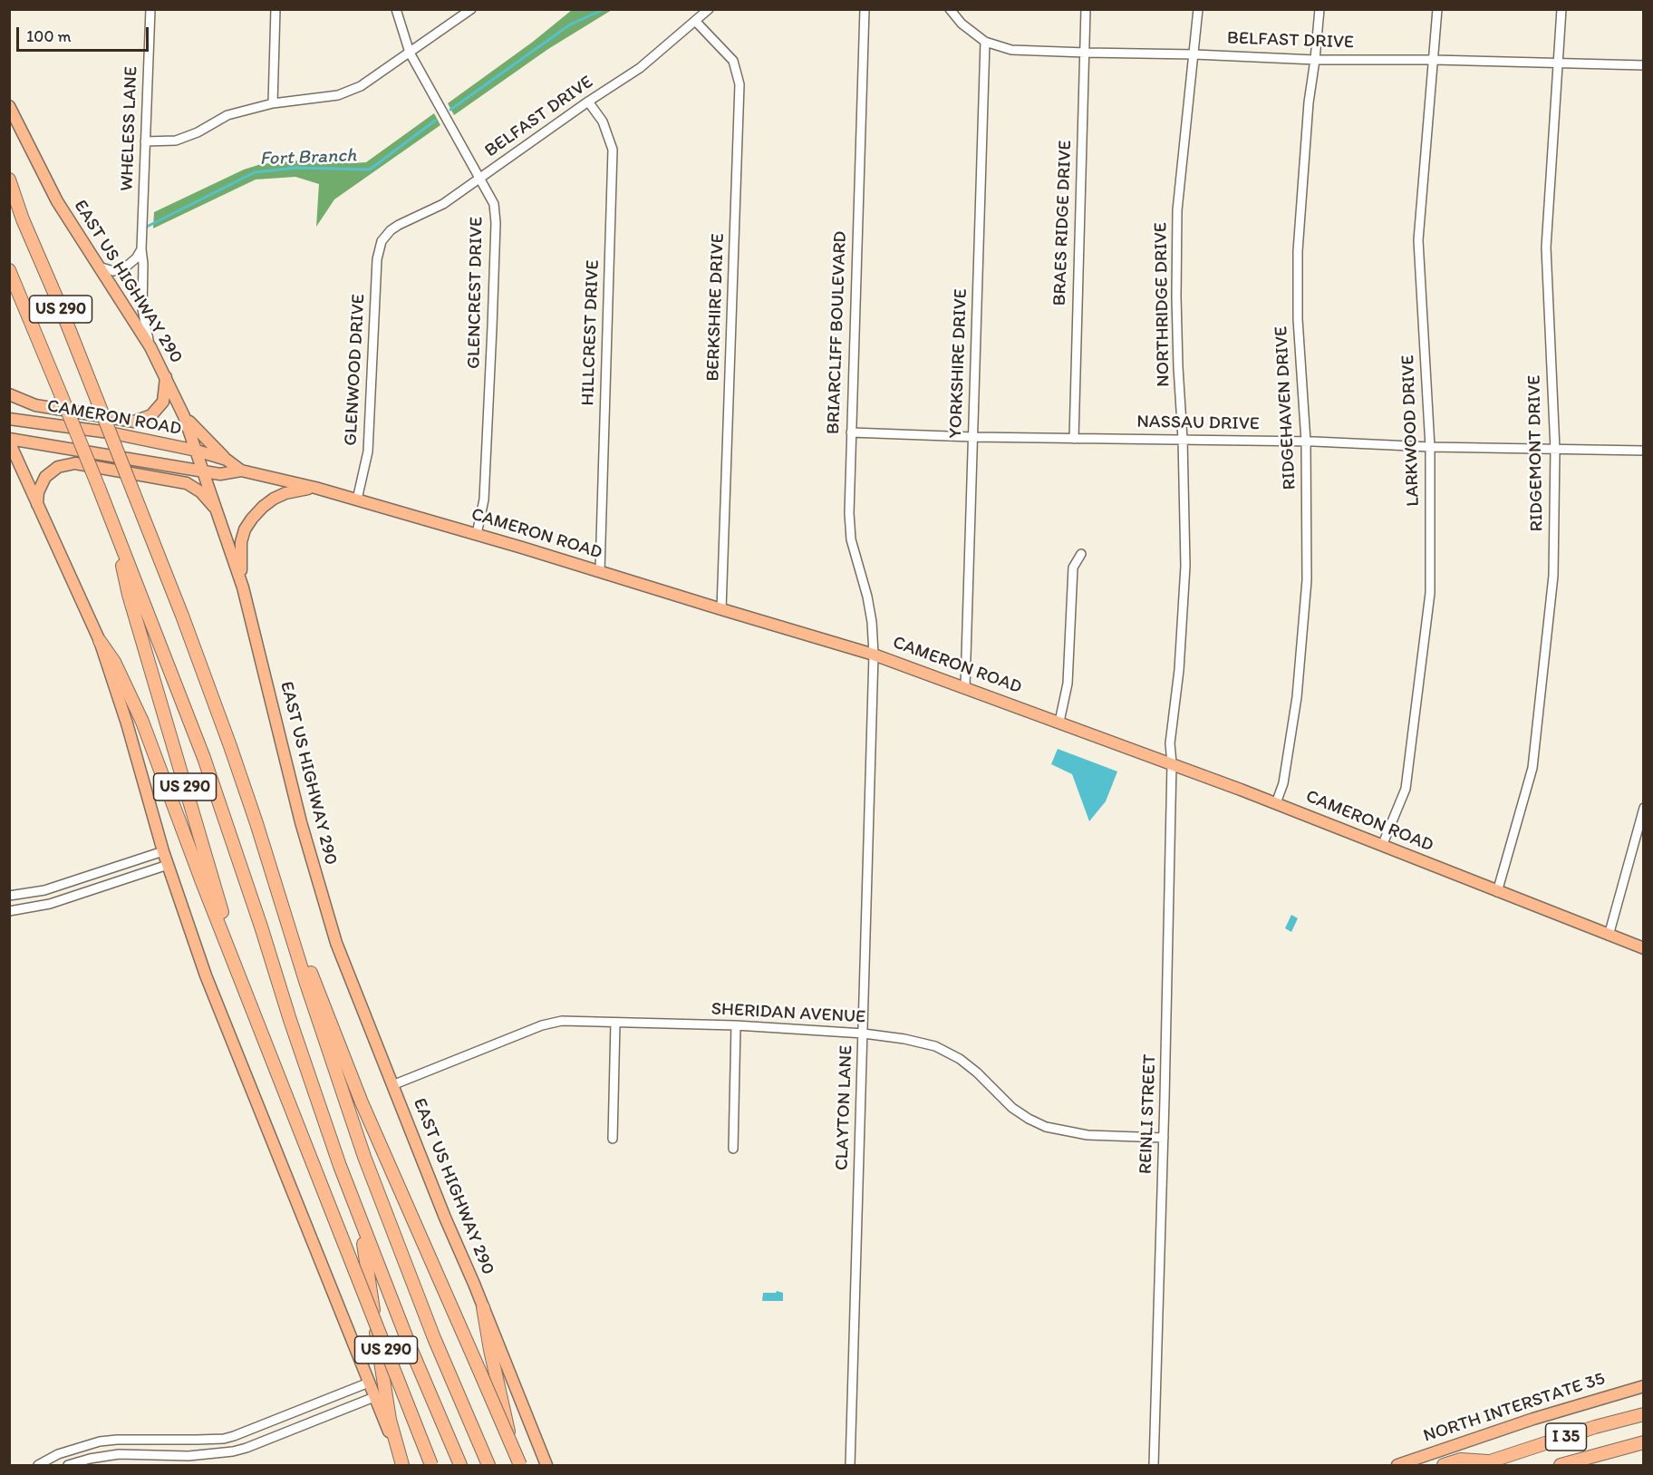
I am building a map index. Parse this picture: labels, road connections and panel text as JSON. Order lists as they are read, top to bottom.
{
  "streets": {
    "highway": ["US 290", "I 35"],
    "main road": ["EAST US HIGHWAY 290", "CAMERON ROAD", "NORTH INTERSTATE 35"],
    "street": [
      "BELFAST DRIVE",
      "WHELESS LANE",
      "BRAES RIDGE DRIVE",
      "GLENCREST DRIVE",
      "NORTHRIDGE DRIVE",
      "BERKSHIRE DRIVE",
      "HILLCREST DRIVE",
      "BRIARCLIFF BOULEVARD",
      "YORKSHIRE DRIVE",
      "GLENWOOD DRIVE",
      "RIDGEHAVEN DRIVE",
      "NASSAU DRIVE",
      "LARKWOOD DRIVE",
      "RIDGEMONT DRIVE",
      "SHERIDAN AVENUE",
      "CLAYTON LANE",
      "REINLI STREET"
    ]
  },
  "crossings": [
    ["BELFAST DRIVE", "BRAES RIDGE DRIVE"],
    ["BELFAST DRIVE", "GLENCREST DRIVE"],
    ["BELFAST DRIVE", "NORTHRIDGE DRIVE"],
    ["BELFAST DRIVE", "BERKSHIRE DRIVE"],
    ["BELFAST DRIVE", "HILLCREST DRIVE"],
    ["BELFAST DRIVE", "YORKSHIRE DRIVE"],
    ["BELFAST DRIVE", "GLENWOOD DRIVE"],
    ["BELFAST DRIVE", "RIDGEHAVEN DRIVE"],
    ["BELFAST DRIVE", "LARKWOOD DRIVE"],
    ["BELFAST DRIVE", "RIDGEMONT DRIVE"],
    ["WHELESS LANE", "EAST US HIGHWAY 290"],
    ["BRAES RIDGE DRIVE", "NASSAU DRIVE"],
    ["EAST US HIGHWAY 290", "CAMERON ROAD"],
    ["EAST US HIGHWAY 290", "SHERIDAN AVENUE"],
    ["GLENCREST DRIVE", "CAMERON ROAD"],
    ["NORTHRIDGE DRIVE", "CAMERON ROAD"],
    ["NORTHRIDGE DRIVE", "NASSAU DRIVE"],
    ["NORTHRIDGE DRIVE", "REINLI STREET"],
    ["BERKSHIRE DRIVE", "CAMERON ROAD"],
    ["HILLCREST DRIVE", "CAMERON ROAD"],
    ["BRIARCLIFF BOULEVARD", "CAMERON ROAD"],
    ["BRIARCLIFF BOULEVARD", "NASSAU DRIVE"],
    ["BRIARCLIFF BOULEVARD", "CLAYTON LANE"],
    ["YORKSHIRE DRIVE", "CAMERON ROAD"],
    ["YORKSHIRE DRIVE", "NASSAU DRIVE"],
    ["GLENWOOD DRIVE", "CAMERON ROAD"],
    ["RIDGEHAVEN DRIVE", "CAMERON ROAD"],
    ["RIDGEHAVEN DRIVE", "NASSAU DRIVE"],
    ["CAMERON ROAD", "LARKWOOD DRIVE"],
    ["CAMERON ROAD", "RIDGEMONT DRIVE"],
    ["CAMERON ROAD", "CLAYTON LANE"],
    ["CAMERON ROAD", "REINLI STREET"],
    ["NASSAU DRIVE", "LARKWOOD DRIVE"],
    ["NASSAU DRIVE", "RIDGEMONT DRIVE"],
    ["SHERIDAN AVENUE", "CLAYTON LANE"],
    ["SHERIDAN AVENUE", "REINLI STREET"]
  ],
  "water": ["Fort Branch"],
  "scale_bar": "100 m"
}
